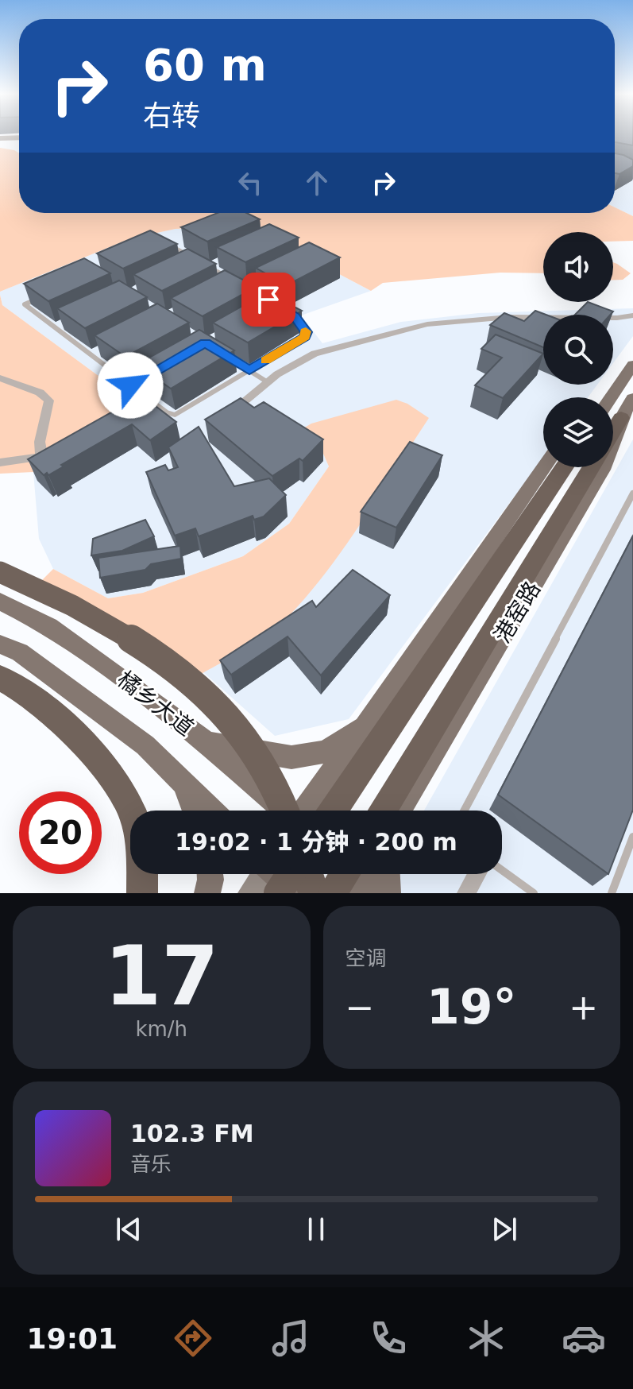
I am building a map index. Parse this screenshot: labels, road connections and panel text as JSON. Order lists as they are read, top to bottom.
{
  "streets": {
    "main road": ["港窑路", "橘乡大道"]
  },
  "page": {
    "turn": ["60 m", "右转"],
    "limit": "20",
    "trip": "19:02 · 1 分钟 · 200 m",
    "tile": [
      ["17", "km/h"],
      "空调"
    ],
    "heat": ["−", "19°", "+"],
    "song": ["102.3 FM", "音乐"],
    "tabs": "19:01"
  }
}
